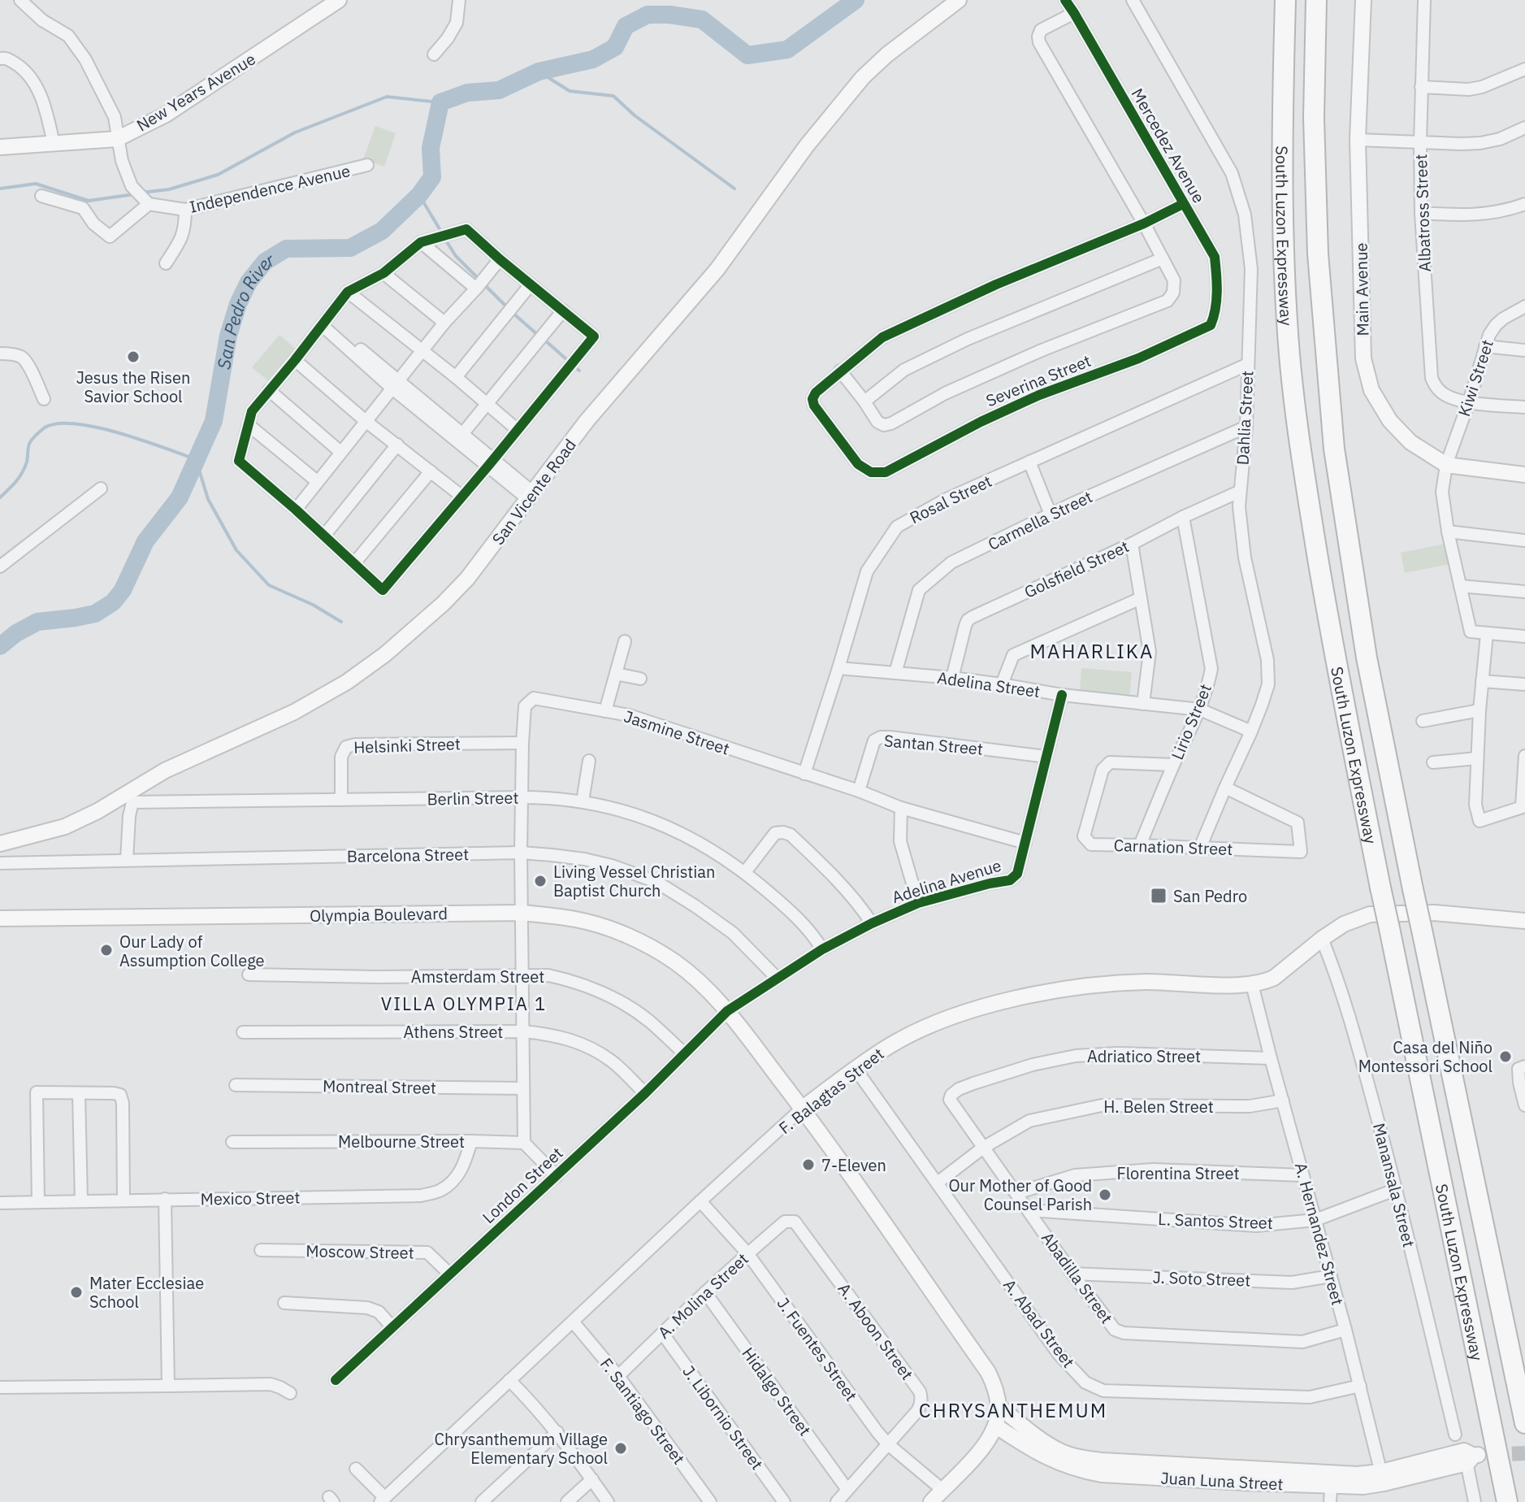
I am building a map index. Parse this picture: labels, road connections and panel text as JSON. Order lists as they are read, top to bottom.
{
  "streets": {
    "highway": ["South Luzon Expressway"],
    "main road": [
      "New Years Avenue",
      "Main Avenue",
      "San Vicente Road",
      "Olympia Boulevard",
      "F. Balagtas Street",
      "Juan Luna Street"
    ],
    "street": [
      "Mercedez Avenue",
      "Independence Avenue",
      "Albatross Street",
      "Kiwi Street",
      "Severina Street",
      "Dahlia Street",
      "Rosal Street",
      "Carmella Street",
      "Golsfield Street",
      "Adelina Street",
      "Lirio Street",
      "Jasmine Street",
      "Santan Street",
      "Helsinki Street",
      "Berlin Street",
      "Carnation Street",
      "Barcelona Street",
      "Adelina Avenue",
      "Amsterdam Street",
      "Athens Street",
      "Adriatico Street",
      "Montreal Street",
      "H. Belen Street",
      "Melbourne Street",
      "Florentina Street",
      "London Street",
      "Manansala Street",
      "Mexico Street",
      "L. Santos Street",
      "A. Hernandez Street",
      "Moscow Street",
      "Abadilla Street",
      "J. Soto Street",
      "A. Molina Street",
      "A. Abad Street",
      "A. Aboon Street",
      "J. Fuentes Street",
      "Hidalgo Street",
      "F. Santiago Street",
      "J. Libornio Street"
    ]
  },
  "crossings": [
    ["Mercedez Avenue", "Severina Street"],
    ["Albatross Street", "Kiwi Street"],
    ["Main Avenue", "Kiwi Street"],
    ["Dahlia Street", "Rosal Street"],
    ["Dahlia Street", "Carmella Street"],
    ["Dahlia Street", "Golsfield Street"],
    ["Dahlia Street", "Adelina Street"],
    ["Dahlia Street", "Carnation Street"],
    ["Rosal Street", "Adelina Street"],
    ["Rosal Street", "Jasmine Street"],
    ["Carmella Street", "Adelina Street"],
    ["Golsfield Street", "Adelina Street"],
    ["Golsfield Street", "Lirio Street"],
    ["Adelina Street", "Lirio Street"],
    ["Adelina Street", "Adelina Avenue"],
    ["Lirio Street", "Carnation Street"],
    ["Jasmine Street", "Santan Street"],
    ["Jasmine Street", "Helsinki Street"],
    ["Jasmine Street", "Berlin Street"],
    ["Jasmine Street", "Barcelona Street"],
    ["Jasmine Street", "Adelina Avenue"],
    ["Jasmine Street", "Olympia Boulevard"],
    ["Jasmine Street", "Amsterdam Street"],
    ["Jasmine Street", "Athens Street"],
    ["Jasmine Street", "Montreal Street"],
    ["Jasmine Street", "Melbourne Street"],
    ["Santan Street", "Adelina Avenue"],
    ["Helsinki Street", "Berlin Street"],
    ["Berlin Street", "Barcelona Street"],
    ["Berlin Street", "Adelina Avenue"],
    ["Barcelona Street", "Adelina Avenue"],
    ["Adelina Avenue", "Olympia Boulevard"],
    ["Adelina Avenue", "London Street"],
    ["Olympia Boulevard", "London Street"],
    ["Amsterdam Street", "London Street"],
    ["Athens Street", "London Street"],
    ["Adriatico Street", "A. Hernandez Street"],
    ["Adriatico Street", "Abadilla Street"],
    ["F. Balagtas Street", "Manansala Street"],
    ["F. Balagtas Street", "A. Hernandez Street"],
    ["F. Balagtas Street", "A. Abad Street"],
    ["F. Balagtas Street", "J. Fuentes Street"],
    ["F. Balagtas Street", "F. Santiago Street"],
    ["H. Belen Street", "A. Hernandez Street"],
    ["H. Belen Street", "Abadilla Street"],
    ["H. Belen Street", "A. Abad Street"],
    ["Melbourne Street", "Mexico Street"],
    ["Florentina Street", "A. Hernandez Street"],
    ["Florentina Street", "Abadilla Street"],
    ["London Street", "Moscow Street"],
    ["Manansala Street", "L. Santos Street"],
    ["L. Santos Street", "A. Hernandez Street"],
    ["L. Santos Street", "Abadilla Street"],
    ["A. Hernandez Street", "Abadilla Street"],
    ["A. Hernandez Street", "J. Soto Street"],
    ["A. Hernandez Street", "A. Abad Street"],
    ["A. Hernandez Street", "Juan Luna Street"],
    ["Abadilla Street", "J. Soto Street"],
    ["A. Molina Street", "A. Aboon Street"],
    ["A. Molina Street", "J. Fuentes Street"],
    ["A. Molina Street", "Hidalgo Street"],
    ["A. Molina Street", "F. Santiago Street"],
    ["A. Molina Street", "J. Libornio Street"],
    ["A. Aboon Street", "J. Fuentes Street"],
    ["A. Aboon Street", "Hidalgo Street"]
  ],
  "districts": ["MAHARLIKA", "VILLA OLYMPIA 1", "CHRYSANTHEMUM"],
  "water": ["San Pedro River"],
  "places": {
    "other": [
      "Jesus the Risen Savior School",
      "Living Vessel Christian Baptist Church",
      "Our Lady of Assumption College",
      "Casa del Niño Montessori School",
      "7-Eleven",
      "Our Mother of Good Counsel Parish",
      "Mater Ecclesiae School",
      "Chrysanthemum Village Elementary School"
    ],
    "transit": ["San Pedro"]
  }
}
